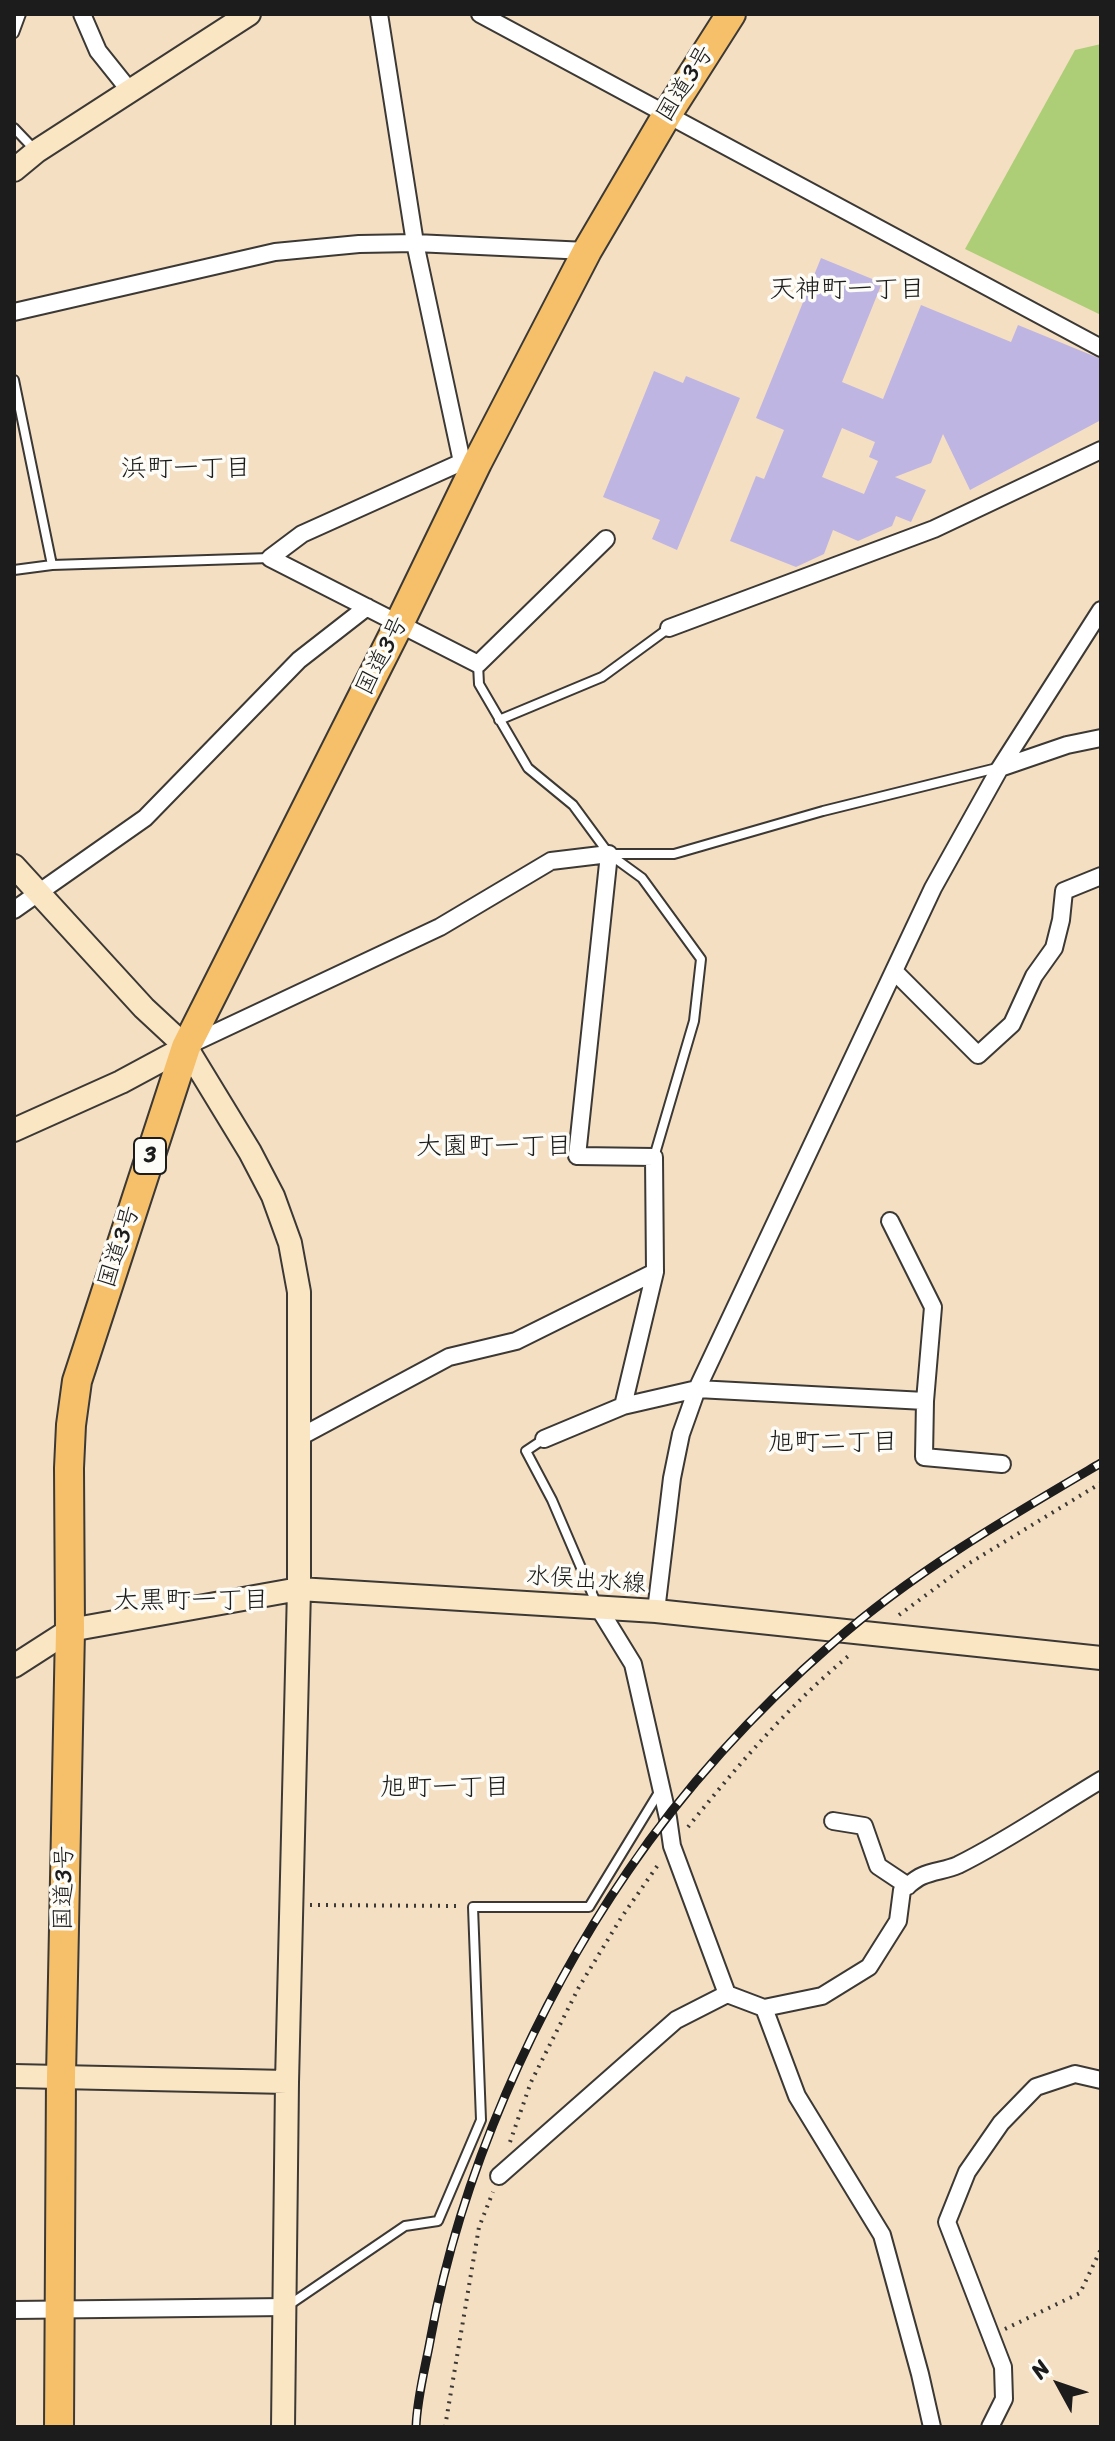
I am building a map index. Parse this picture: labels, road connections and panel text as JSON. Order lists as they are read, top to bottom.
{
  "streets": {
    "highway": ["国道3号", "3"],
    "street": ["水俣出水線"]
  },
  "crossings": [
    ["国道3号", "水俣出水線"]
  ],
  "districts": [
    "天神町一丁目",
    "浜町一丁目",
    "大園町一丁目",
    "旭町二丁目",
    "大黒町一丁目",
    "旭町一丁目"
  ],
  "north": "top left"
}
